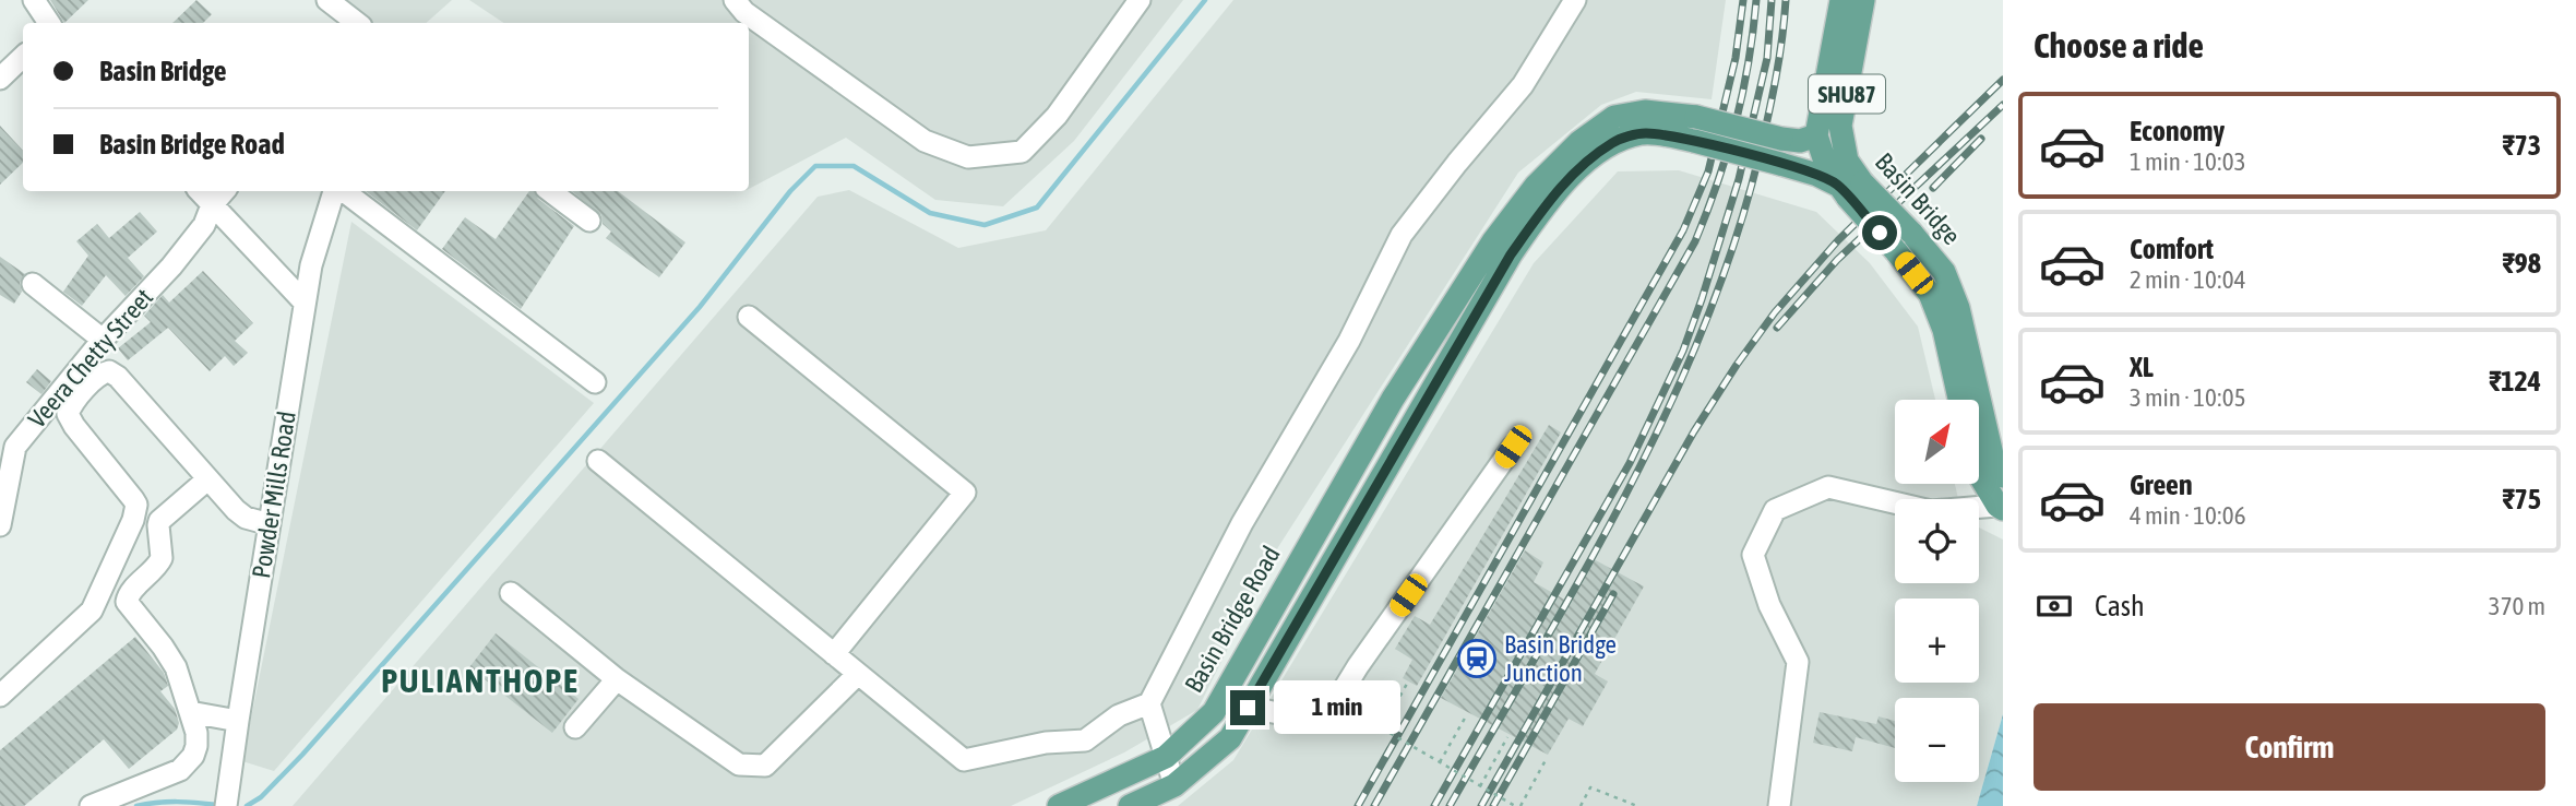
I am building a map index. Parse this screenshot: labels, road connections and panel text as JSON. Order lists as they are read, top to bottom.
{
  "streets": {
    "main road": ["SHU87", "Basin Bridge", "Basin Bridge Road"],
    "street": ["Veera Chetty Street", "Powder Mills Road"]
  },
  "crossings": [
    ["SHU87", "Basin Bridge"],
    ["SHU87", "Basin Bridge Road"],
    ["Basin Bridge", "Basin Bridge Road"]
  ],
  "districts": ["PULIANTHOPE"],
  "places": {
    "station": ["Basin Bridge Junction"]
  },
  "north": "top right",
  "page": {
    "heading": "Choose a ride",
    "banner": ["Basin Bridge", "Basin Bridge Road"],
    "list": [
      {
        "name": "Economy",
        "note": "1 min · 10:03",
        "value": "₹73"
      },
      {
        "name": "Comfort",
        "note": "2 min · 10:04",
        "value": "₹98"
      },
      {
        "name": "XL",
        "note": "3 min · 10:05",
        "value": "₹124"
      },
      {
        "name": "Green",
        "note": "4 min · 10:06",
        "value": "₹75"
      }
    ],
    "map_buttons": ["+", "−"],
    "pay": ["Cash", "370 m"],
    "bubble": "1 min",
    "buttons": "Confirm"
  }
}
